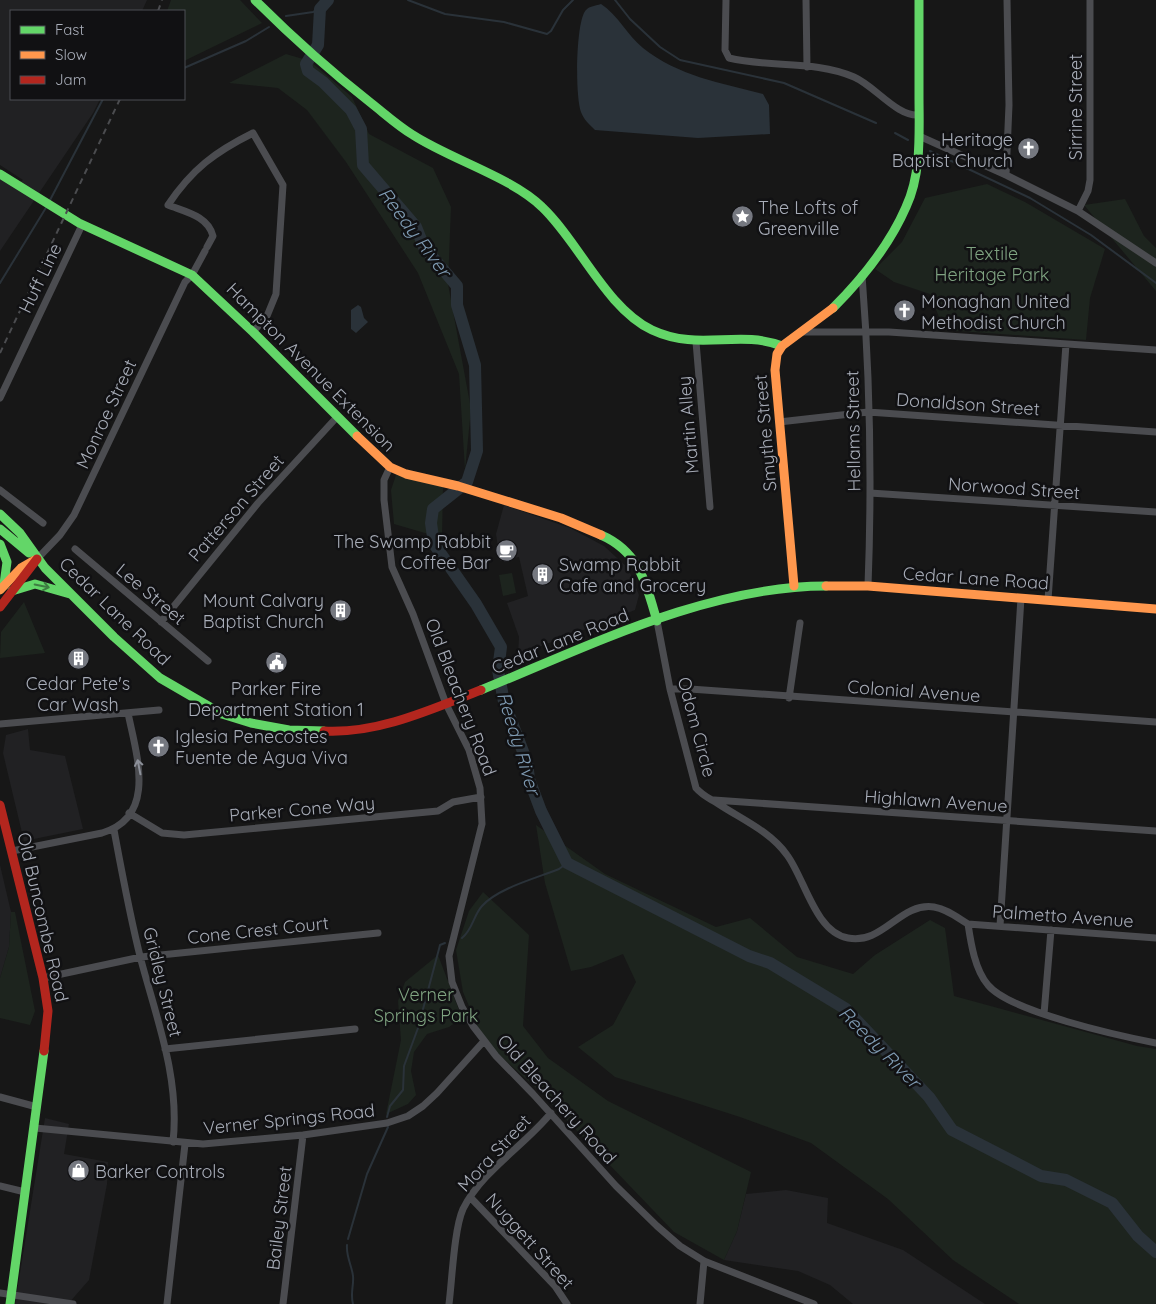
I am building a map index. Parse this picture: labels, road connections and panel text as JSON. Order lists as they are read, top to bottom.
{
  "streets": {
    "street": [
      "Sirrine Street",
      "Huff Line",
      "Hampton Avenue Extension",
      "Donaldson Street",
      "Monroe Street",
      "Martin Alley",
      "Hellams Street",
      "Smythe Street",
      "Norwood Street",
      "Patterson Street",
      "Cedar Lane Road",
      "Lee Street",
      "Colonial Avenue",
      "Old Bleachery Road",
      "Odom Circle",
      "Highlawn Avenue",
      "Parker Cone Way",
      "Palmetto Avenue",
      "Old Buncombe Road",
      "Cone Crest Court",
      "Gridley Street",
      "Verner Springs Road",
      "Mora Street",
      "Bailey Street",
      "Nuggett Street"
    ]
  },
  "crossings": [
    ["Huff Line", "Hampton Avenue Extension"],
    ["Hampton Avenue Extension", "Monroe Street"],
    ["Hampton Avenue Extension", "Patterson Street"],
    ["Hampton Avenue Extension", "Cedar Lane Road"],
    ["Hampton Avenue Extension", "Old Bleachery Road"],
    ["Hampton Avenue Extension", "Odom Circle"],
    ["Donaldson Street", "Hellams Street"],
    ["Donaldson Street", "Smythe Street"],
    ["Monroe Street", "Cedar Lane Road"],
    ["Hellams Street", "Norwood Street"],
    ["Hellams Street", "Cedar Lane Road"],
    ["Smythe Street", "Cedar Lane Road"],
    ["Patterson Street", "Lee Street"],
    ["Cedar Lane Road", "Old Bleachery Road"],
    ["Cedar Lane Road", "Odom Circle"],
    ["Colonial Avenue", "Odom Circle"],
    ["Old Bleachery Road", "Parker Cone Way"],
    ["Old Bleachery Road", "Verner Springs Road"],
    ["Old Bleachery Road", "Mora Street"],
    ["Odom Circle", "Highlawn Avenue"],
    ["Odom Circle", "Palmetto Avenue"],
    ["Old Buncombe Road", "Cone Crest Court"],
    ["Old Buncombe Road", "Verner Springs Road"],
    ["Cone Crest Court", "Gridley Street"],
    ["Gridley Street", "Verner Springs Road"],
    ["Verner Springs Road", "Bailey Street"],
    ["Mora Street", "Nuggett Street"]
  ],
  "water": ["Reedy River"],
  "parks": ["Textile Heritage Park", "Verner Springs Park"],
  "places": {
    "church": ["Heritage Baptist Church", "Monaghan United Methodist Church", "Iglesia Penecostes Fuente de Agua Viva"],
    "place": ["The Lofts of Greenville"],
    "cafe": ["The Swamp Rabbit Coffee Bar"],
    "building": ["Swamp Rabbit Cafe and Grocery", "Mount Calvary Baptist Church", "Cedar Pete's Car Wash"],
    "public building": ["Parker Fire Department Station 1"],
    "shop": ["Barker Controls"]
  },
  "legend": ["Fast", "Slow", "Jam"]
}
